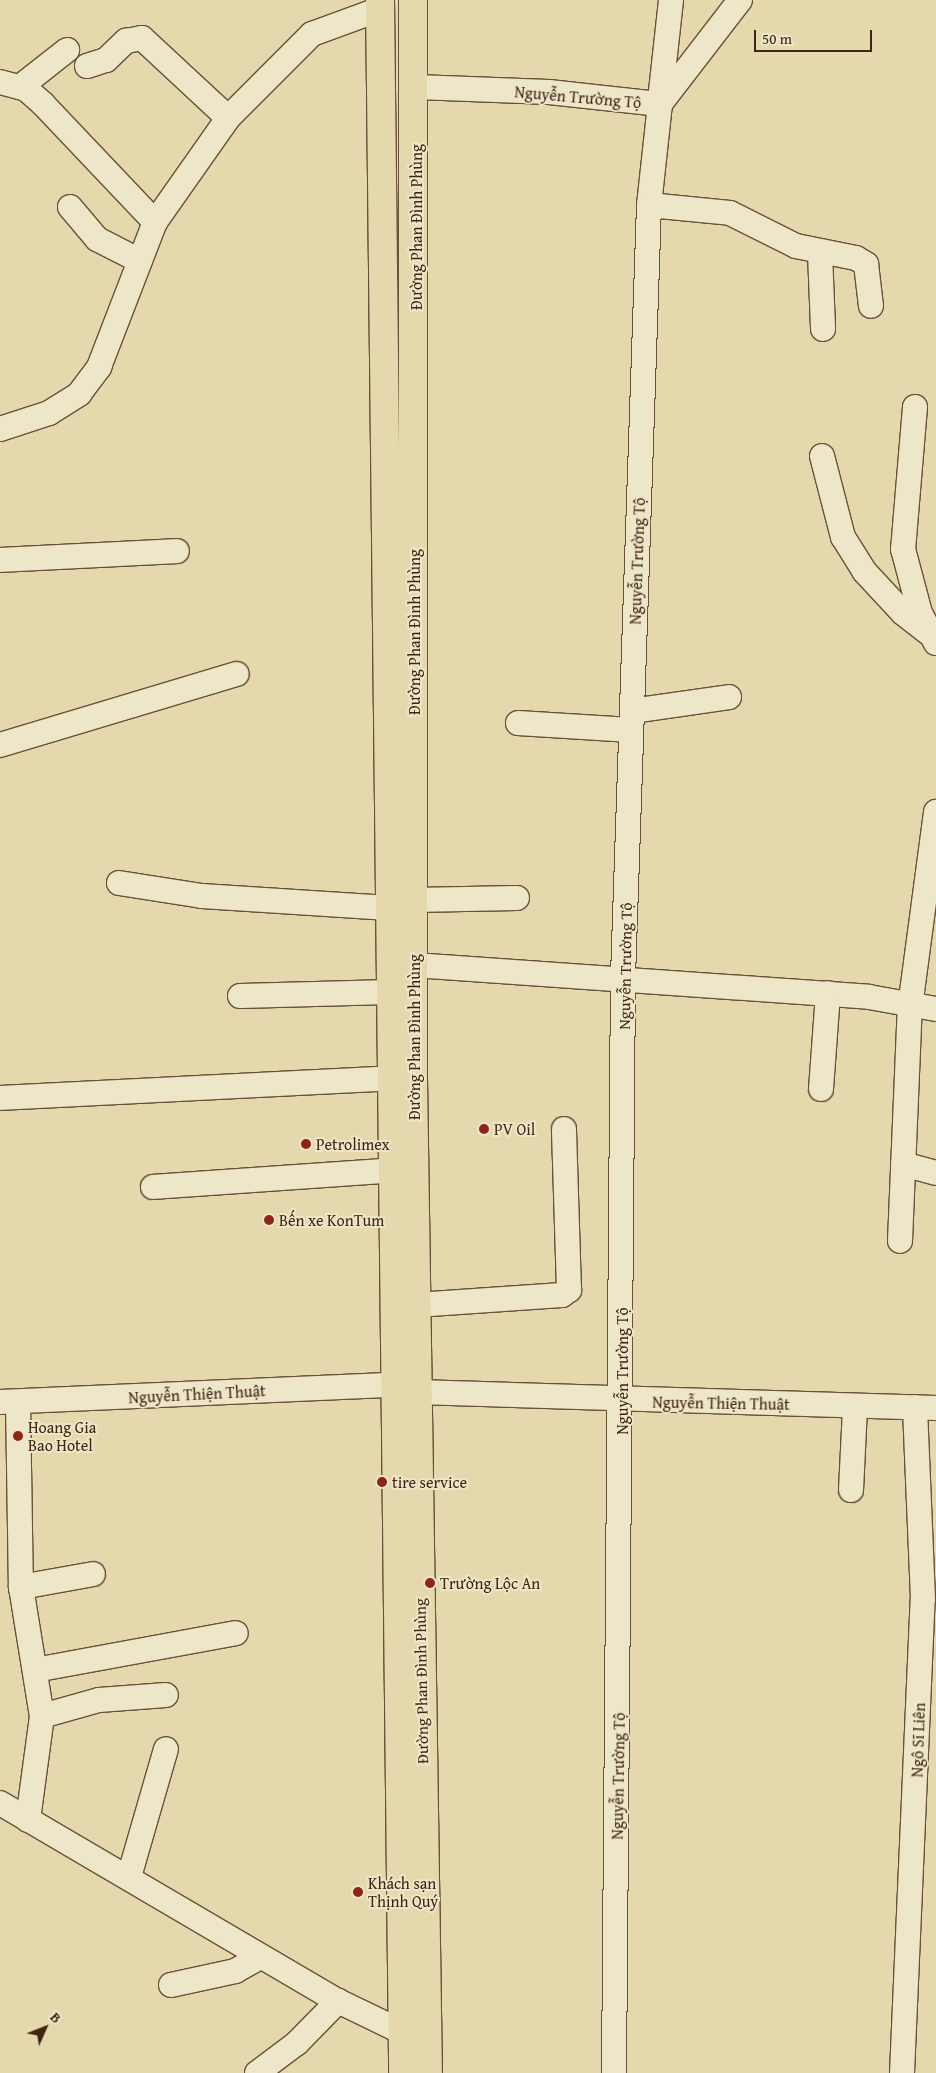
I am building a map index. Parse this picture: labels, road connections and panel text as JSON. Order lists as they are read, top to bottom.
{
  "streets": {
    "main road": ["Đường Phan Đình Phùng"],
    "street": ["Nguyễn Trường Tộ", "Nguyễn Thiện Thuật", "Ngô Sĩ Liên"]
  },
  "crossings": [
    ["Nguyễn Trường Tộ", "Đường Phan Đình Phùng"],
    ["Nguyễn Trường Tộ", "Nguyễn Thiện Thuật"],
    ["Đường Phan Đình Phùng", "Nguyễn Thiện Thuật"],
    ["Nguyễn Thiện Thuật", "Ngô Sĩ Liên"]
  ],
  "places": [
    "PV Oil",
    "Petrolimex",
    "Bến xe KonTum",
    "Hoang Gia Bao Hotel",
    "tire service",
    "Trường Lộc An",
    "Khách sạn Thịnh Quý"
  ],
  "scale_bar": "50 m",
  "north": "top right"
}
